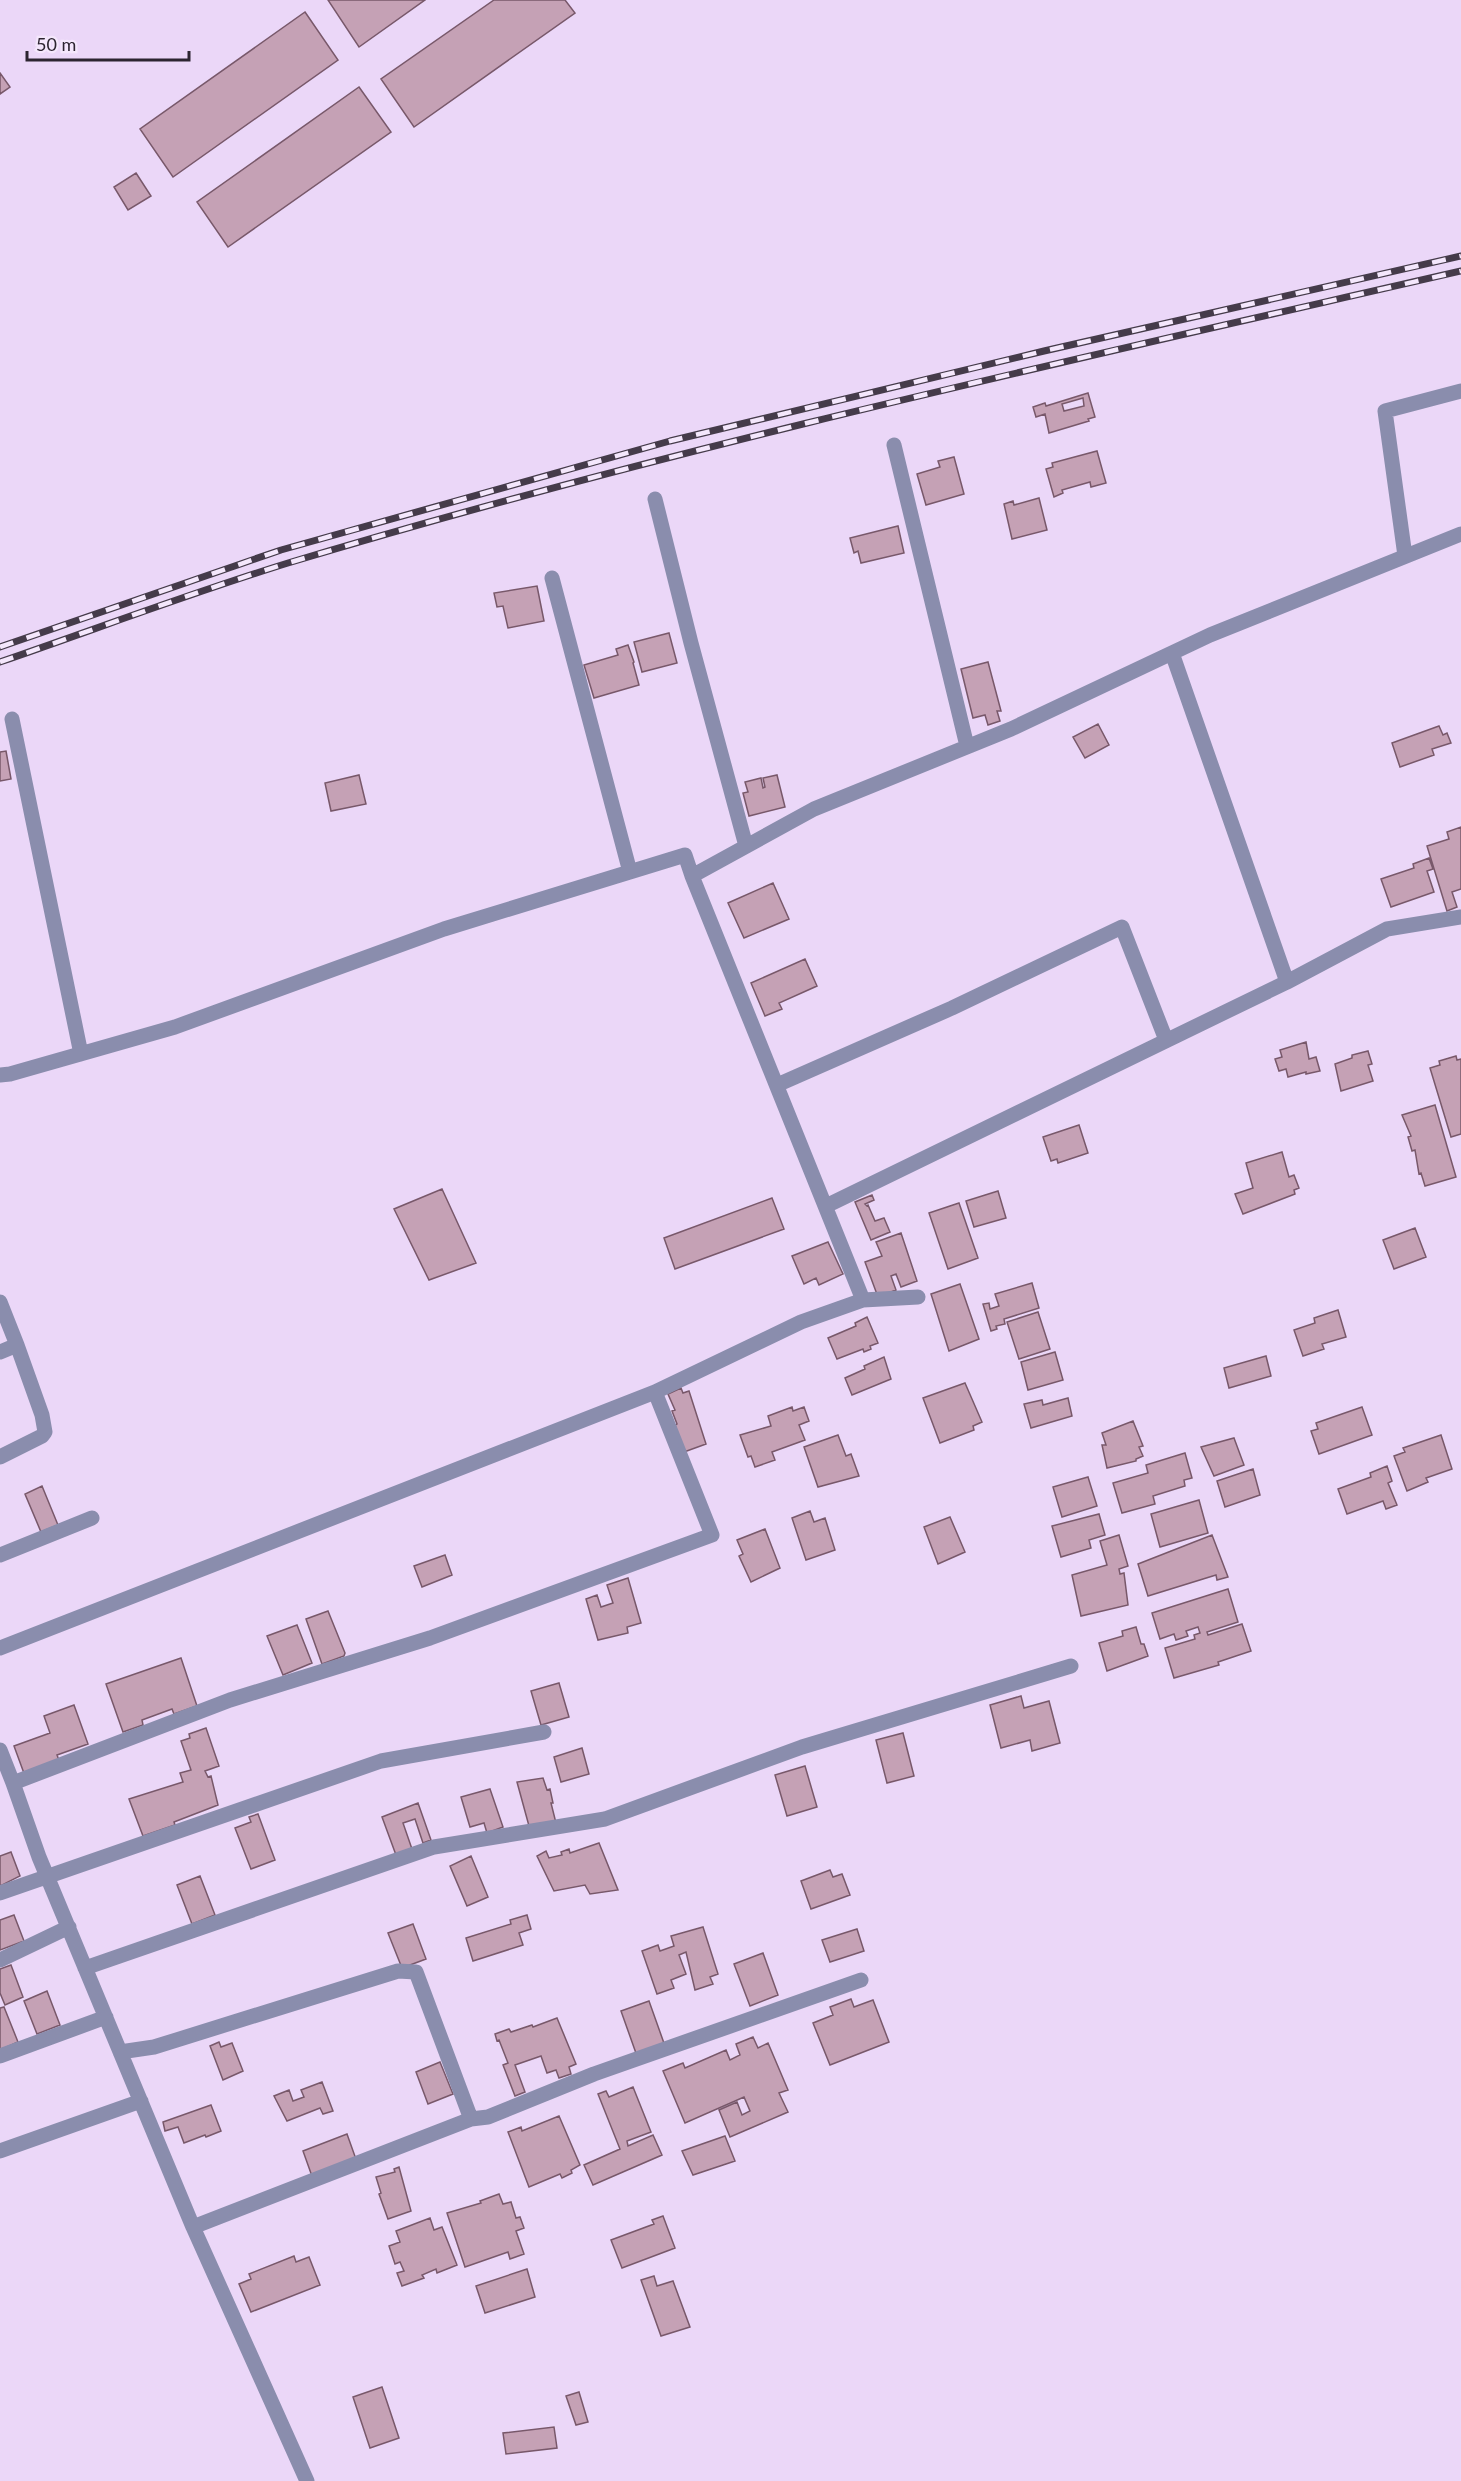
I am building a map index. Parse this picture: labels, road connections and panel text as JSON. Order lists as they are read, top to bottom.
{
  "scale_bar": "50 m"
}
